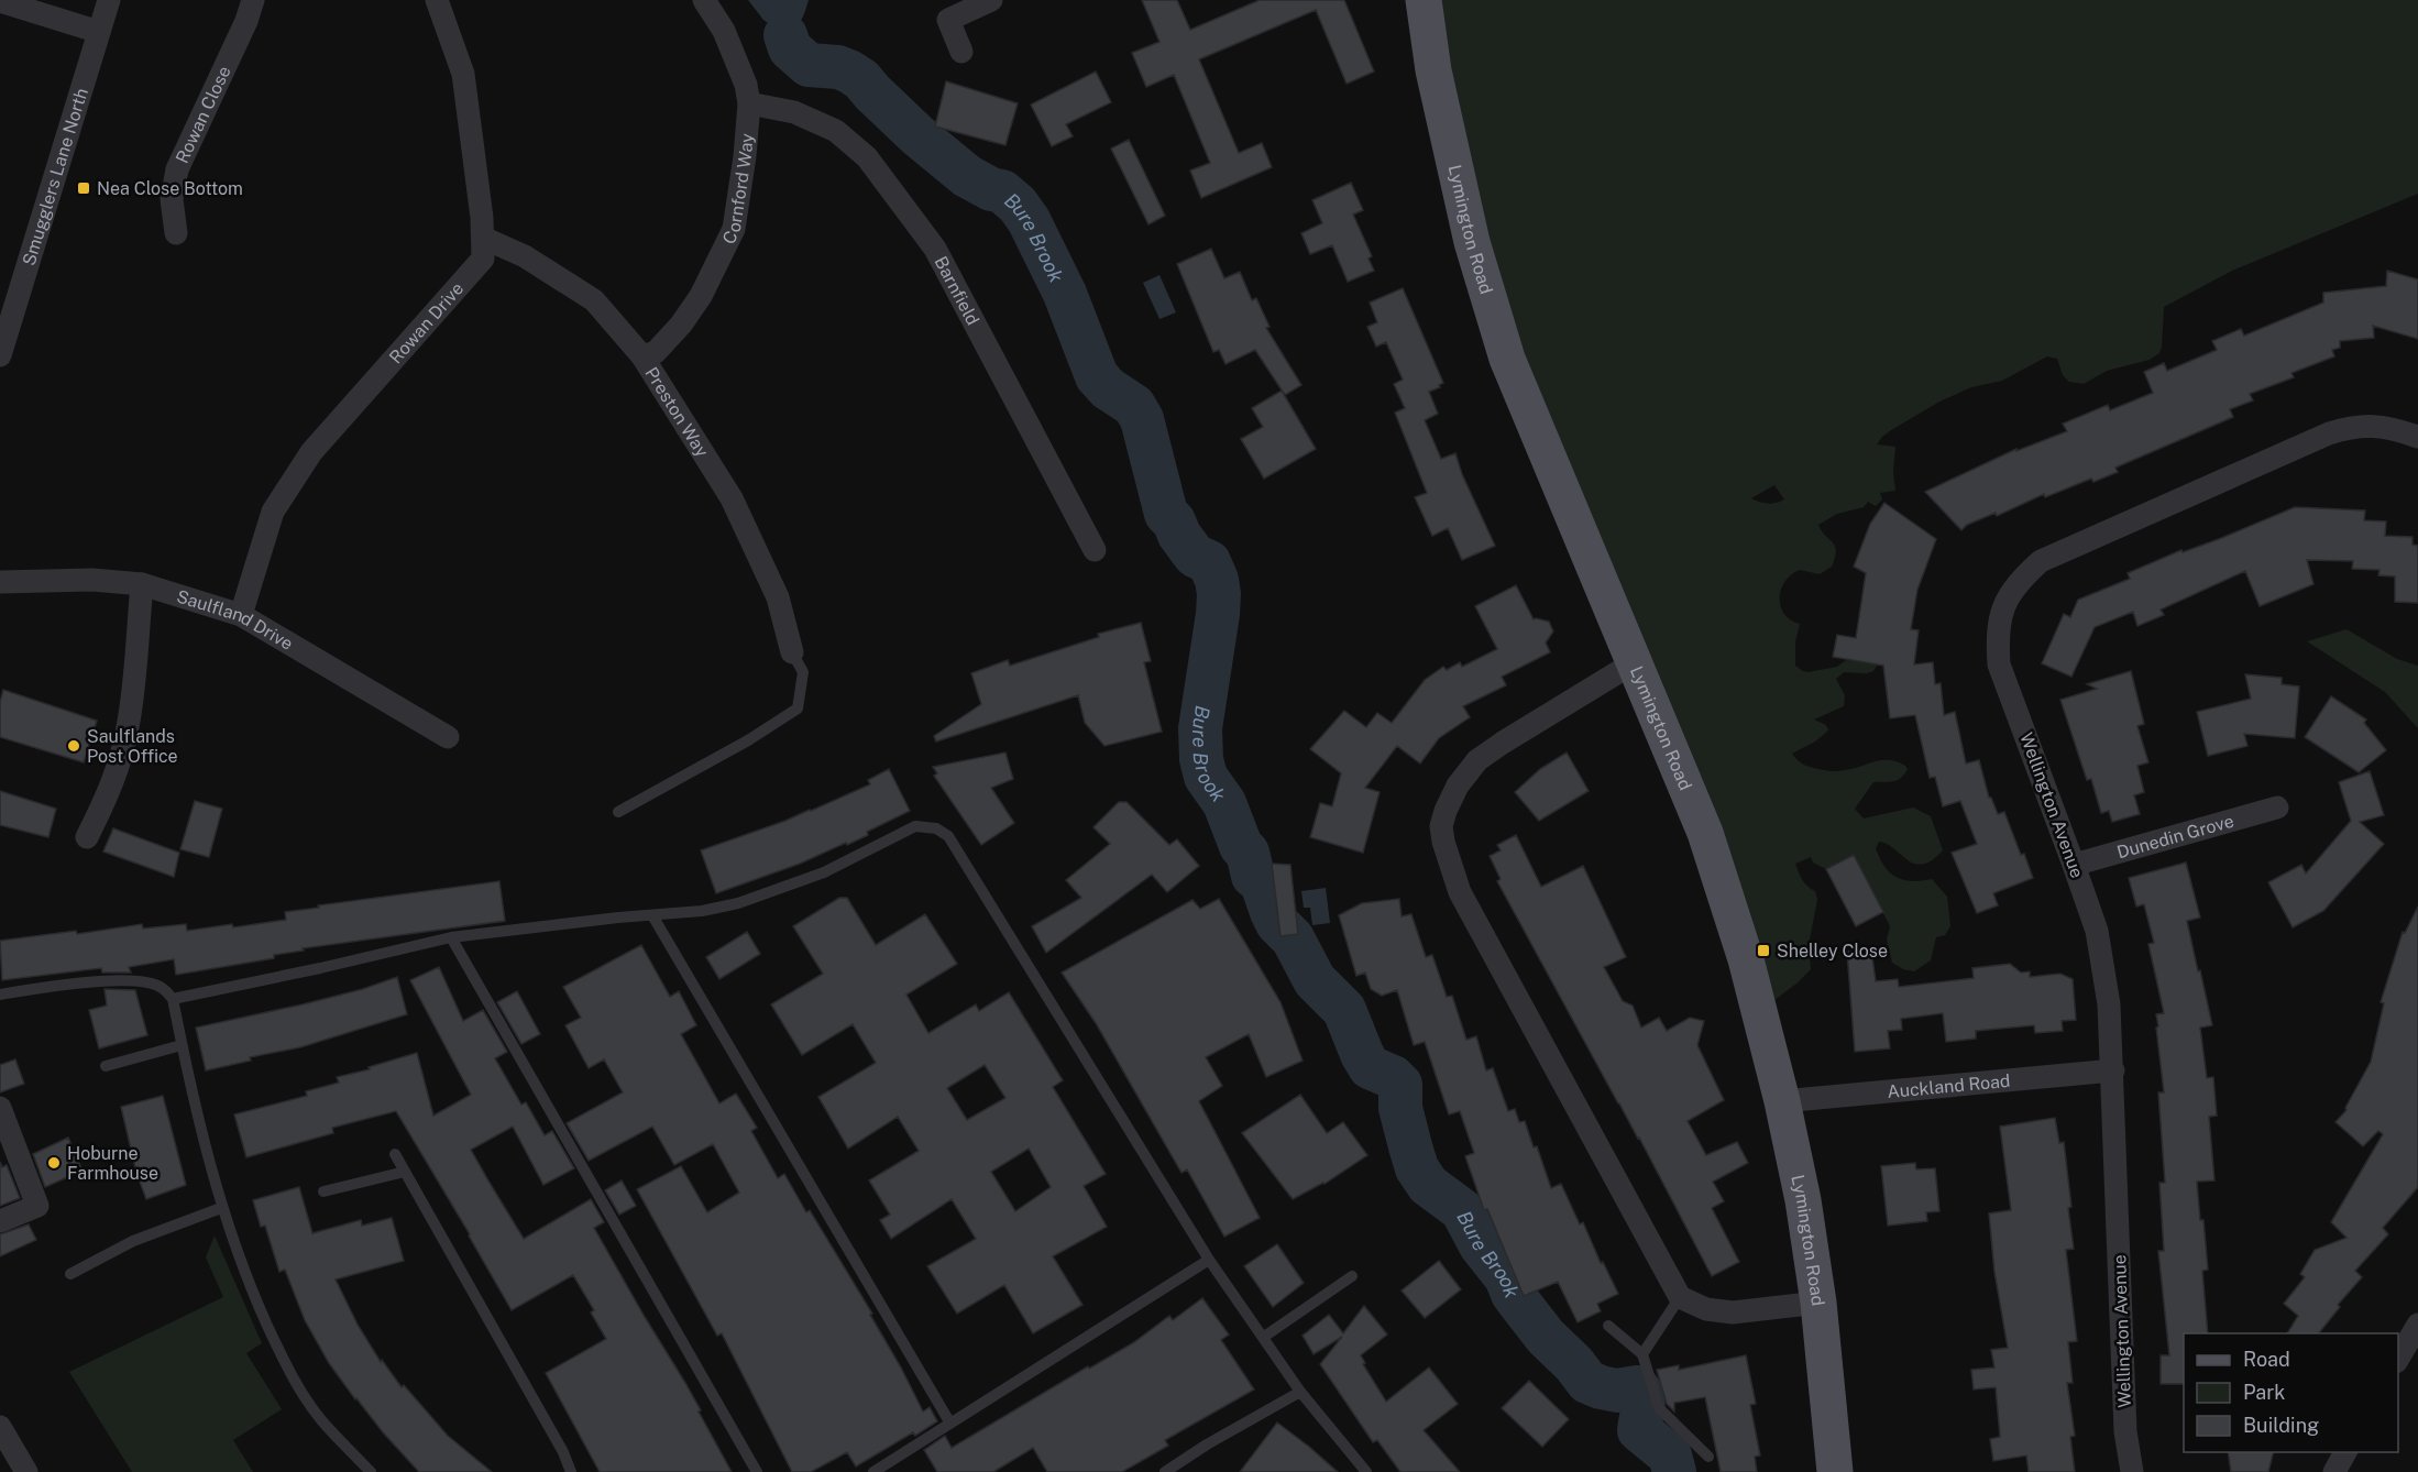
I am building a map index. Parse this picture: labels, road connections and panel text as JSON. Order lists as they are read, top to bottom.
{
  "streets": {
    "main road": ["Lymington Road"],
    "street": [
      "Rowan Close",
      "Smugglers Lane North",
      "Cornford Way",
      "Barnfield",
      "Rowan Drive",
      "Preston Way",
      "Saulfland Drive",
      "Wellington Avenue",
      "Dunedin Grove",
      "Auckland Road"
    ]
  },
  "crossings": [
    ["Cornford Way", "Barnfield"],
    ["Cornford Way", "Preston Way"],
    ["Lymington Road", "Auckland Road"],
    ["Rowan Drive", "Preston Way"],
    ["Rowan Drive", "Saulfland Drive"],
    ["Wellington Avenue", "Dunedin Grove"],
    ["Wellington Avenue", "Auckland Road"]
  ],
  "water": ["Bure Brook"],
  "places": {
    "transit": ["Nea Close Bottom", "Shelley Close"],
    "other": ["Saulflands Post Office", "Hoburne Farmhouse"]
  },
  "legend": ["Road", "Park", "Building"]
}
